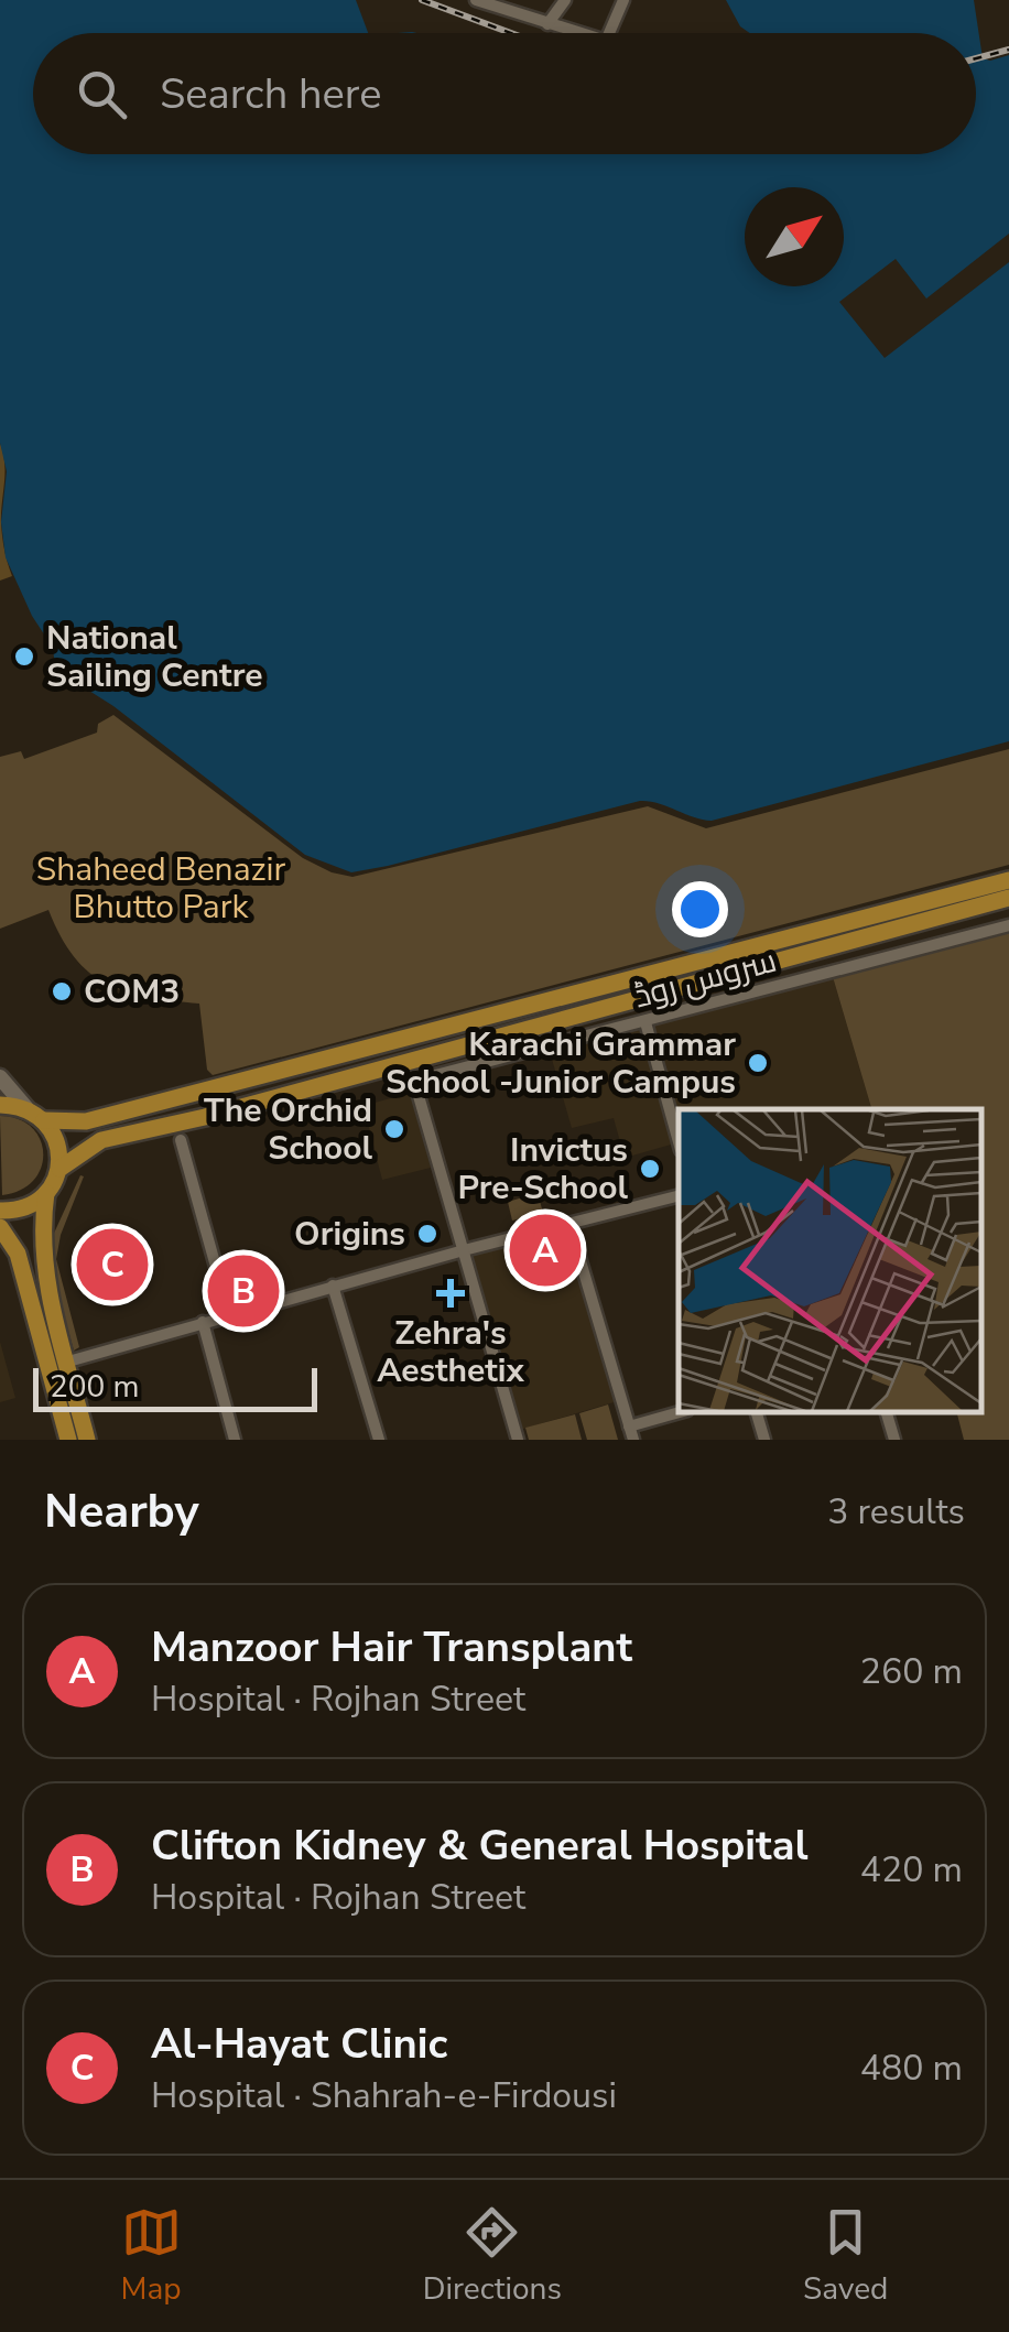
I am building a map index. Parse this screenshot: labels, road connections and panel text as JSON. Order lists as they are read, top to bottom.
{
  "streets": {
    "street": ["سروس روڈ"]
  },
  "parks": ["Shaheed Benazir Bhutto Park"],
  "places": {
    "other": [
      "National Sailing Centre",
      "COM3",
      "Karachi Grammar School -Junior Campus",
      "The Orchid School",
      "Invictus Pre-School",
      "Origins"
    ],
    "health": ["Zehra's Aesthetix"]
  },
  "scale_bar": "200 m",
  "north": "top right",
  "page": {
    "search": "Search here",
    "pins": ["A", "C", "B"],
    "scale": "200 m",
    "heading": ["Nearby", "3 results"],
    "list": [
      {
        "mark": "A",
        "name": "Manzoor Hair Transplant",
        "note": "Hospital · Rojhan Street",
        "value": "260 m"
      },
      {
        "mark": "B",
        "name": "Clifton Kidney & General Hospital",
        "note": "Hospital · Rojhan Street",
        "value": "420 m"
      },
      {
        "mark": "C",
        "name": "Al-Hayat Clinic",
        "note": "Hospital · Shahrah-e-Firdousi",
        "value": "480 m"
      }
    ],
    "nav": ["Map", "Directions", "Saved"]
  }
}
